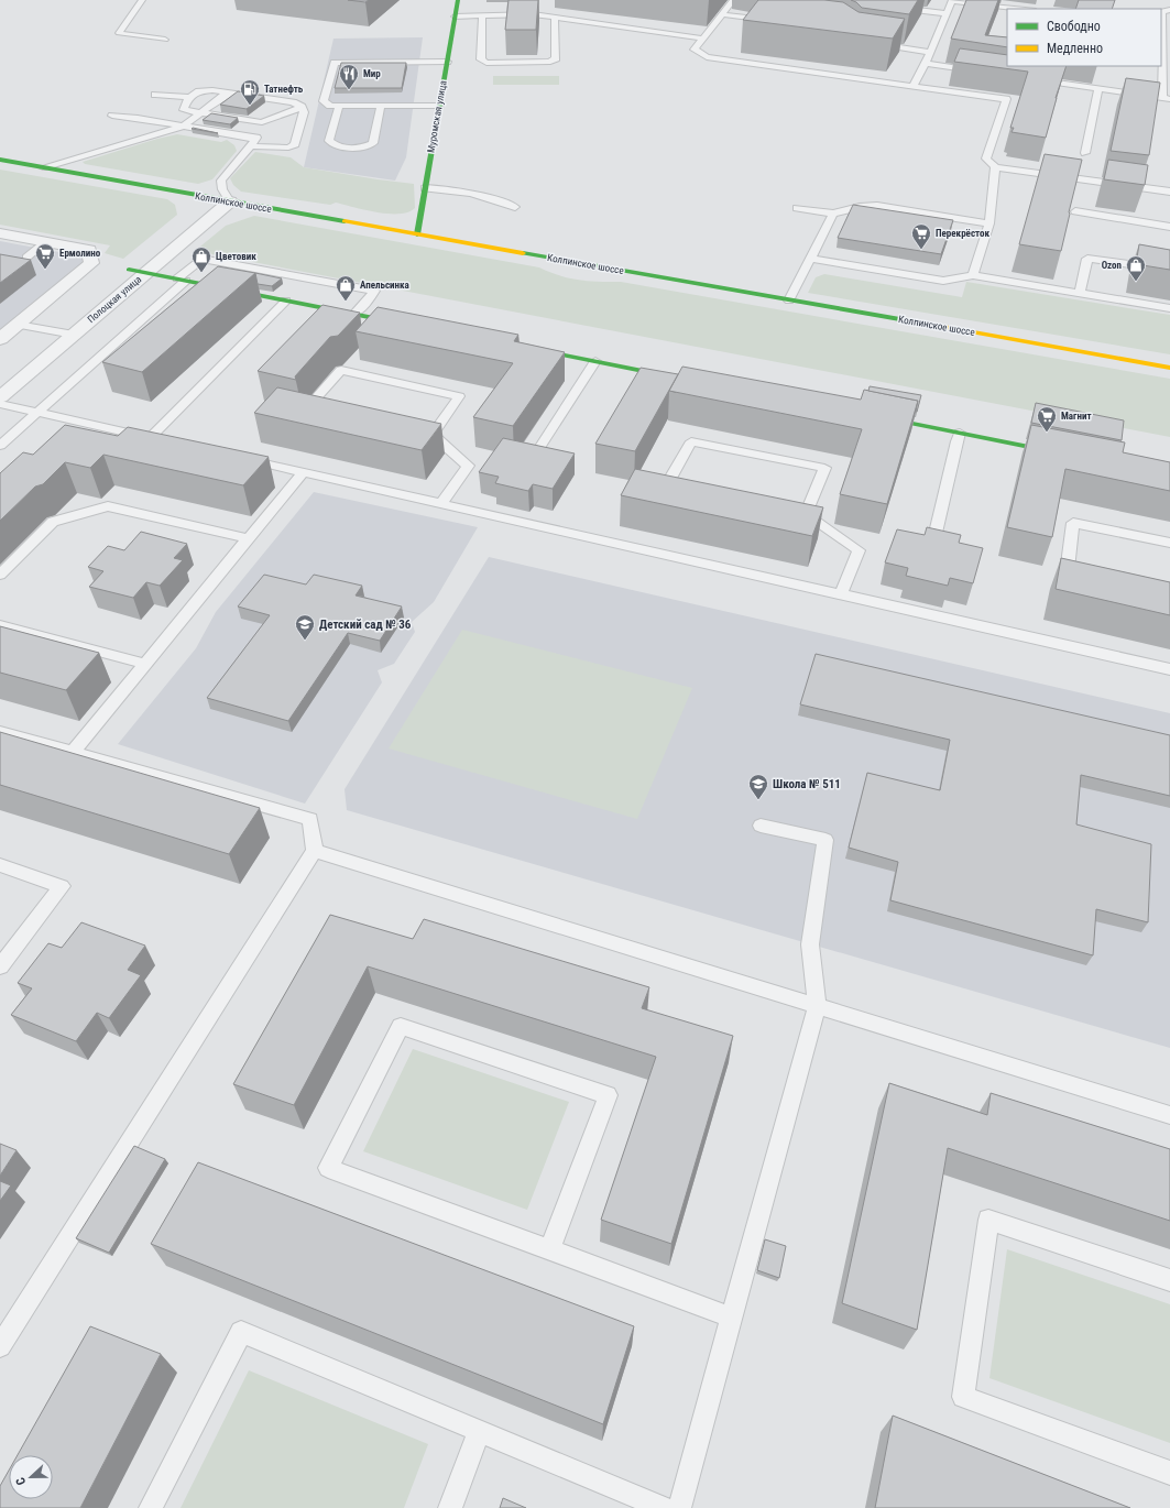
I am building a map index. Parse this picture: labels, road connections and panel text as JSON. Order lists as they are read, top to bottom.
{
  "streets": {
    "street": ["Муромская улица", "Колпинское шоссе", "Полоцкая улица"]
  },
  "crossings": [
    ["Муромская улица", "Колпинское шоссе"],
    ["Колпинское шоссе", "Полоцкая улица"]
  ],
  "places": {
    "restaurant": ["Мир"],
    "fuel station": ["Татнефть"],
    "supermarket": ["Перекрёсток", "Ермолино", "Магнит"],
    "shop": ["Цветовик", "Ozon", "Апельсинка"],
    "school or university": ["Детский сад № 36", "Школа № 511"]
  },
  "legend": ["Свободно", "Медленно"],
  "north": "left"
}
